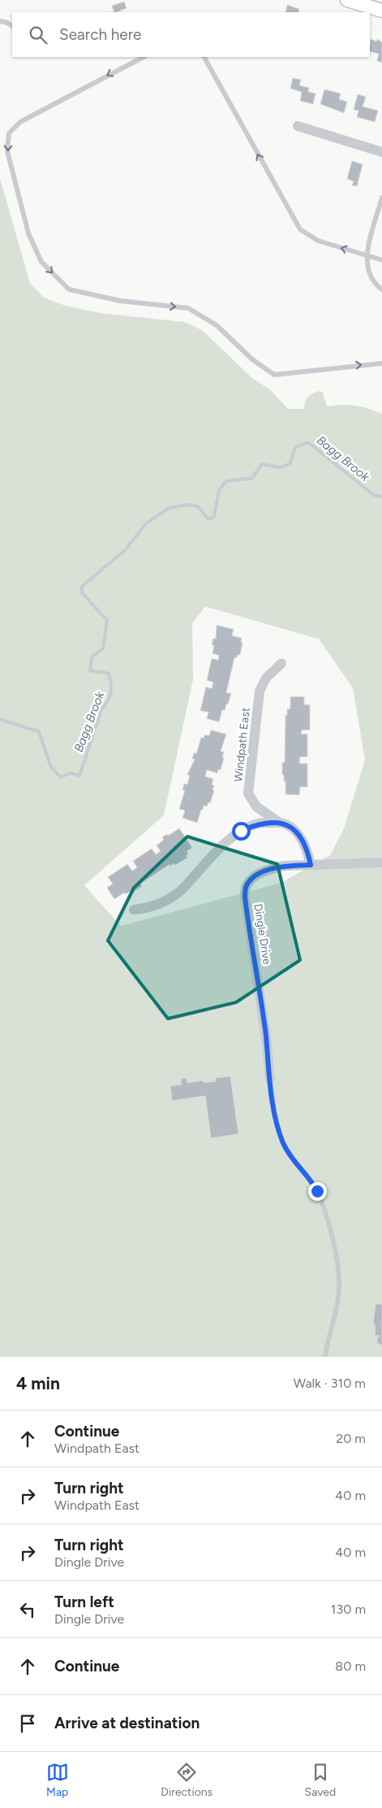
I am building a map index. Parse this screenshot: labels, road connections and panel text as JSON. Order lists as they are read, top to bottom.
{
  "streets": {
    "street": ["Windpath East", "Dingle Drive"]
  },
  "crossings": [
    ["Windpath East", "Dingle Drive"]
  ],
  "water": ["Bagg Brook"],
  "page": {
    "search": "Search here",
    "heading": ["4 min", "Walk · 310 m"],
    "list": [
      ["Continue", "Windpath East", "20 m"],
      ["Turn right", "Windpath East", "40 m"],
      ["Turn right", "Dingle Drive", "40 m"],
      ["Turn left", "Dingle Drive", "130 m"],
      ["Continue", "80 m"],
      "Arrive at destination"
    ],
    "nav": ["Map", "Directions", "Saved"]
  }
}
